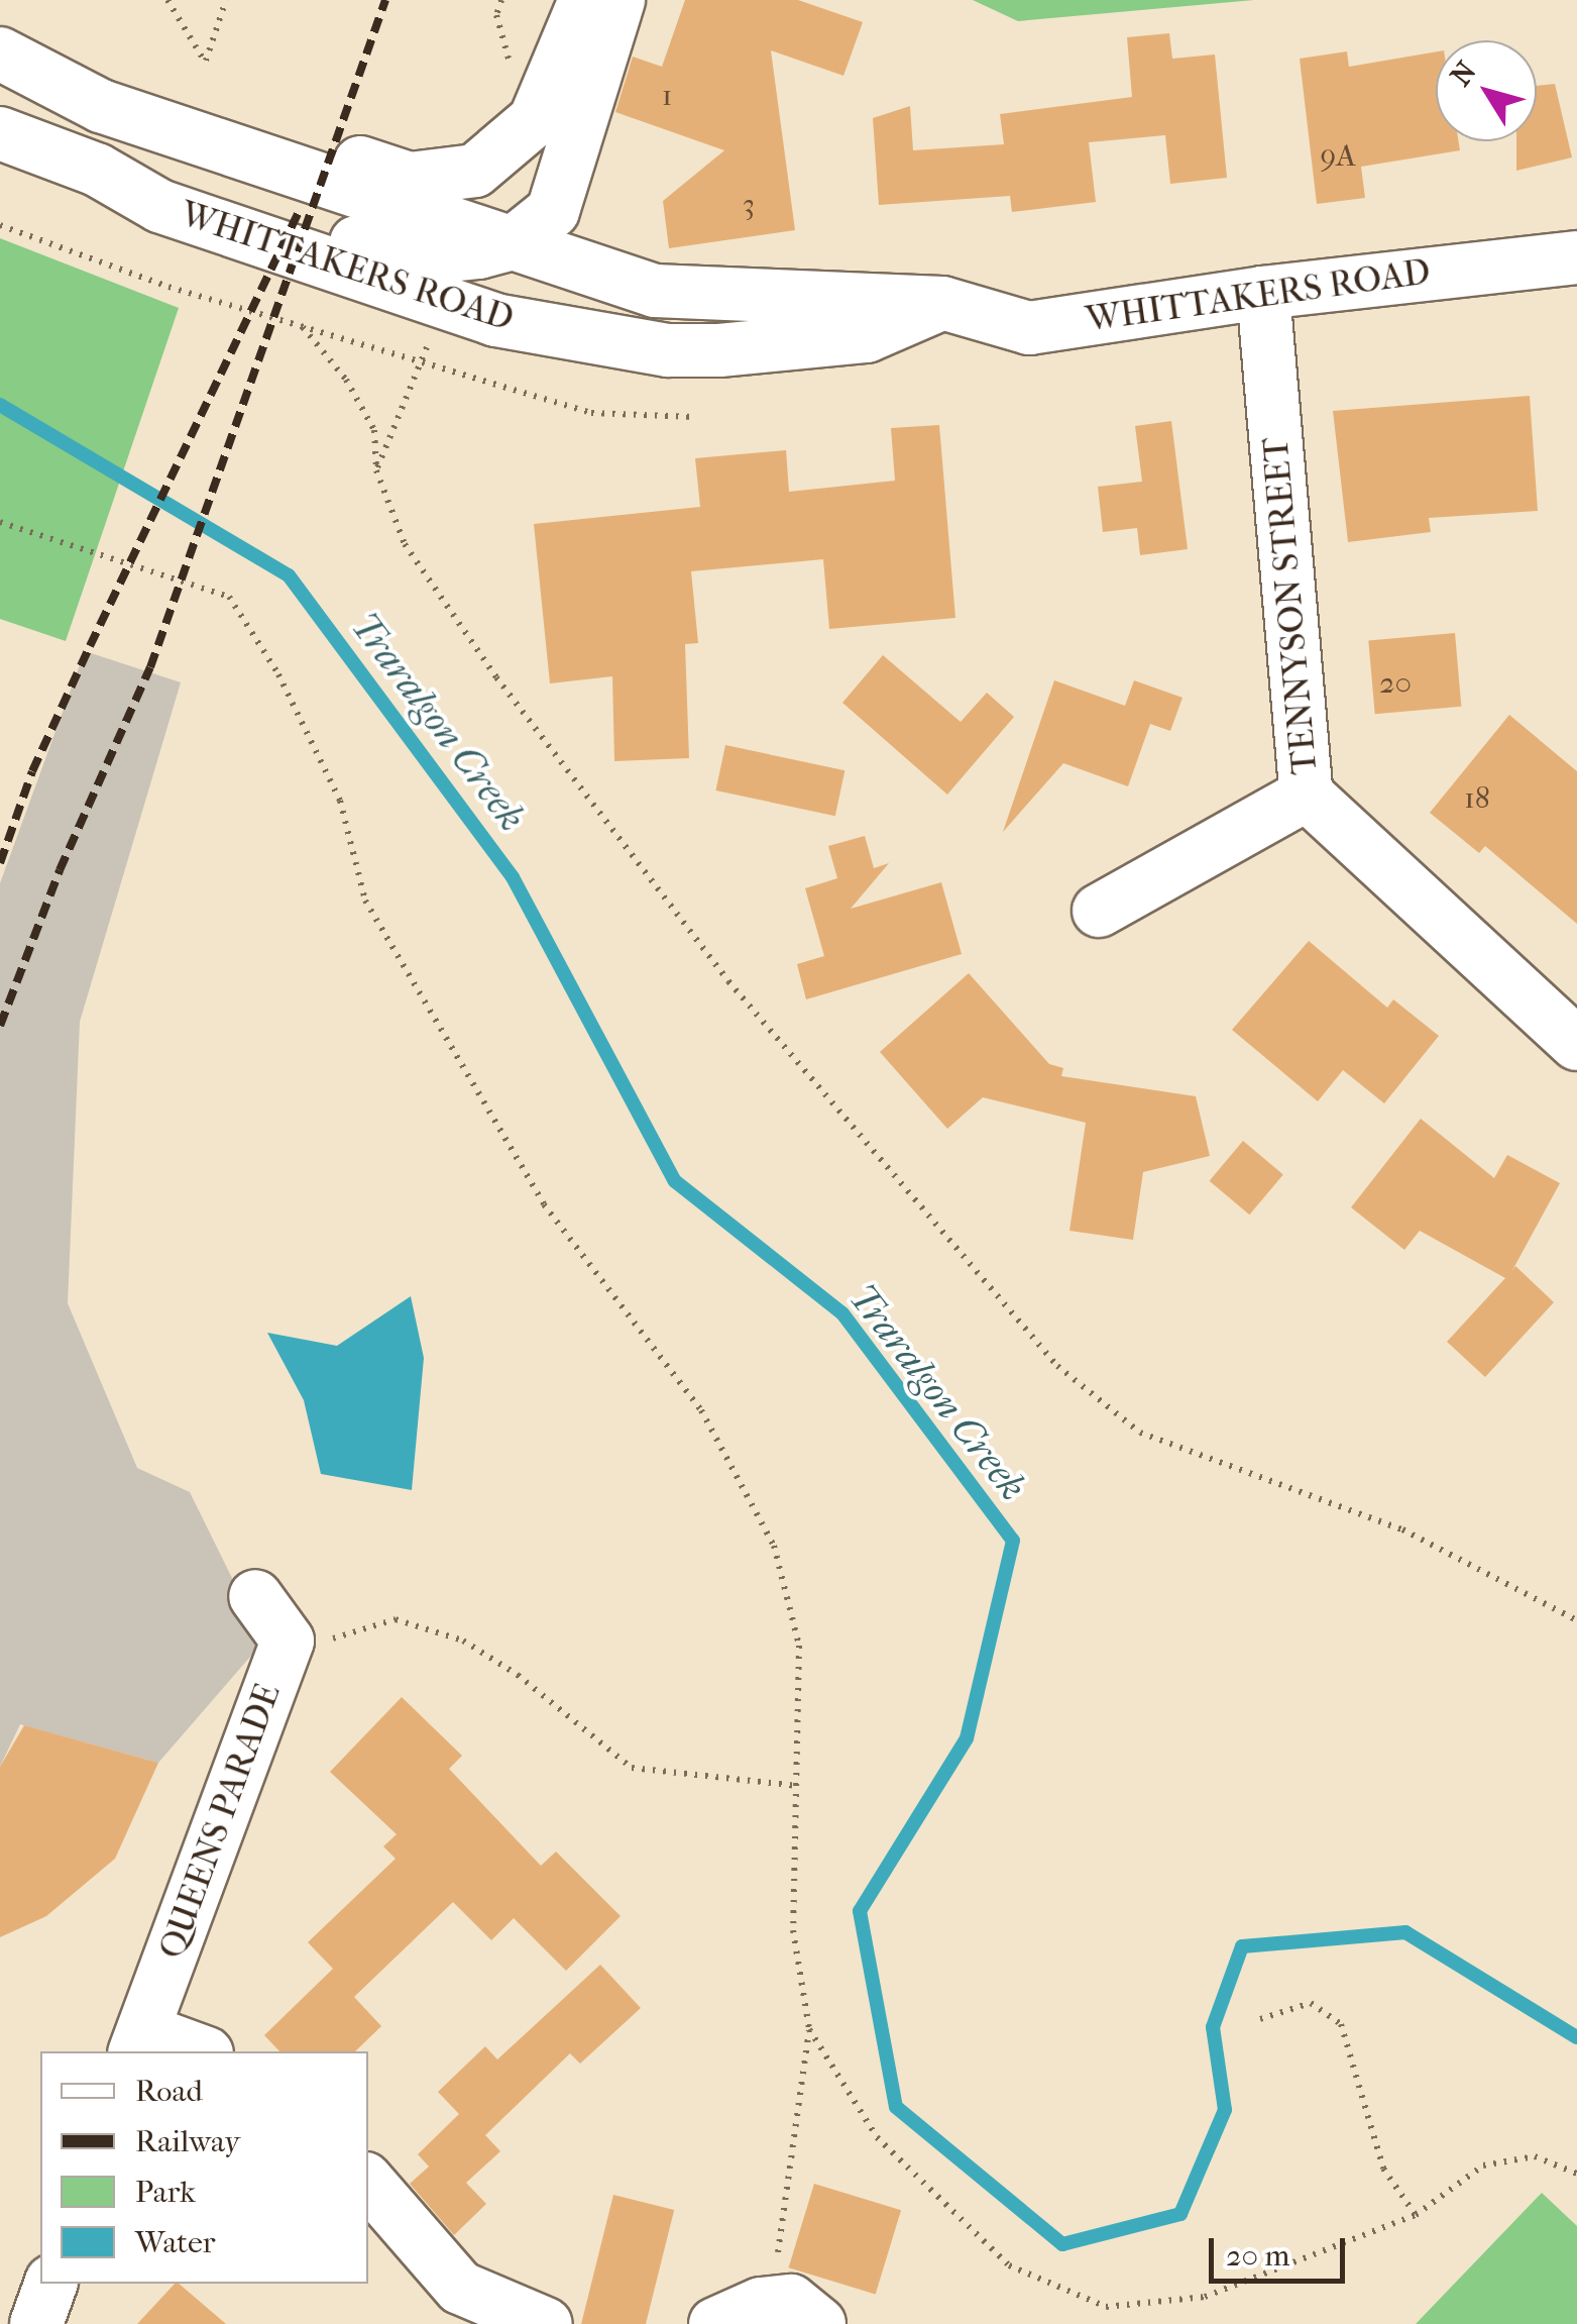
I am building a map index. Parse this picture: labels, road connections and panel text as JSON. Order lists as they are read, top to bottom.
{
  "streets": {
    "street": ["WHITTAKERS ROAD", "TENNYSON STREET", "QUEENS PARADE"]
  },
  "crossings": [
    ["WHITTAKERS ROAD", "TENNYSON STREET"]
  ],
  "water": ["Traralgon Creek"],
  "house_numbers": [
    "1",
    "9A",
    "3",
    "20",
    "18"
  ],
  "legend": [
    "Road",
    "Railway",
    "Park",
    "Water"
  ],
  "scale_bar": "20 m",
  "north": "top left"
}
